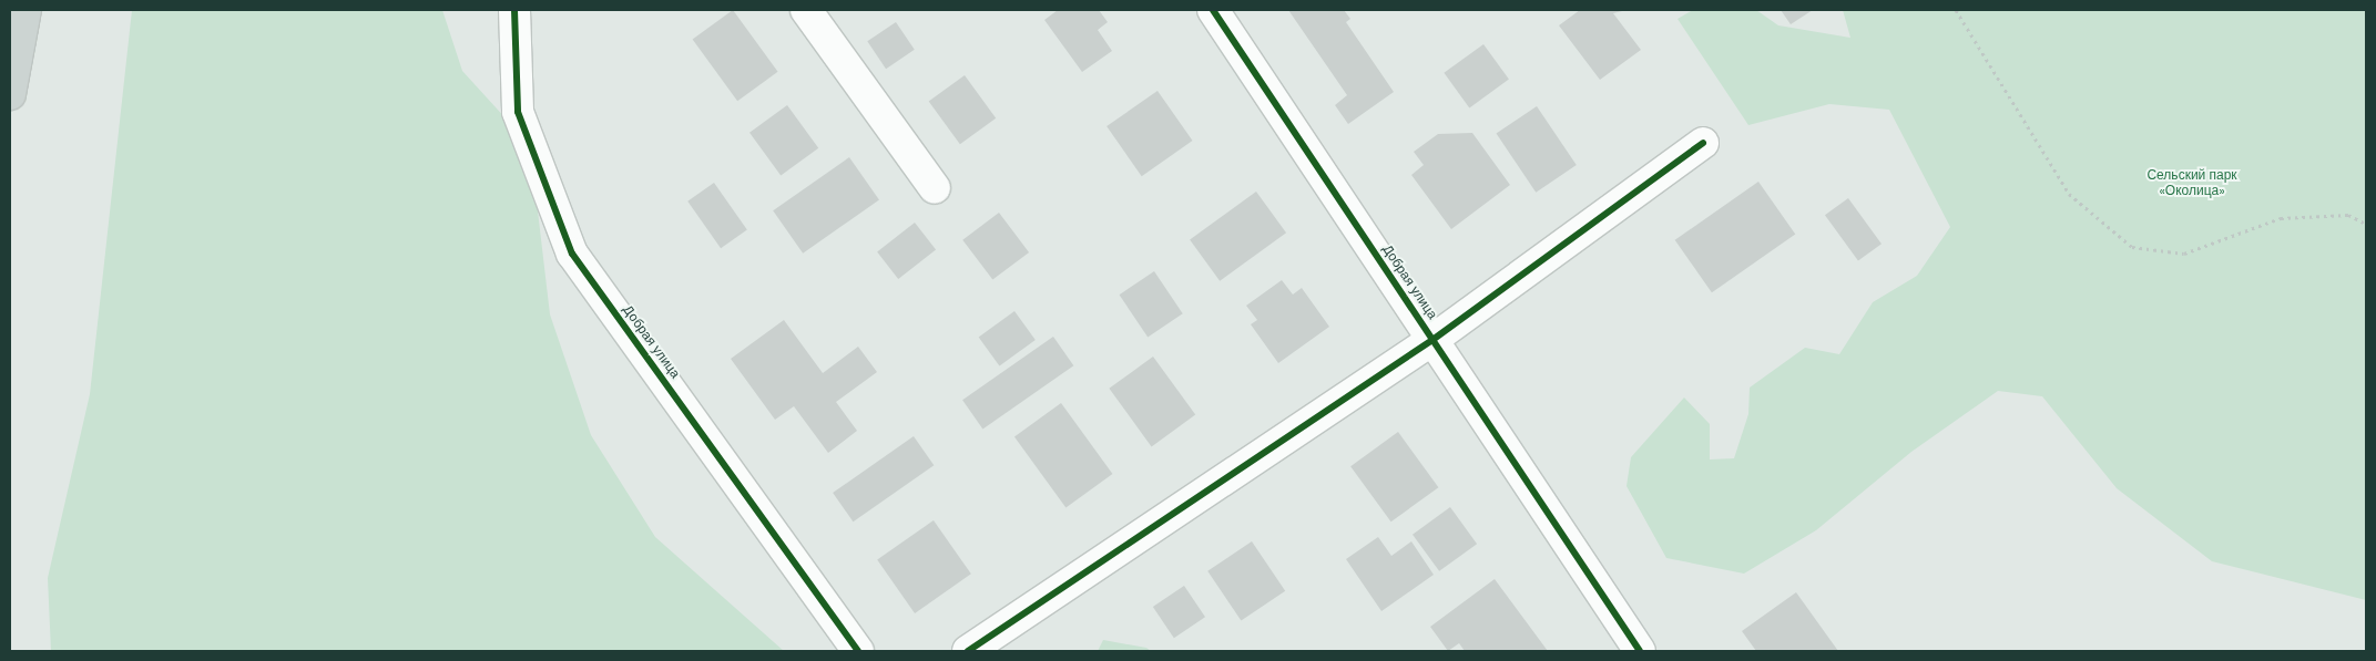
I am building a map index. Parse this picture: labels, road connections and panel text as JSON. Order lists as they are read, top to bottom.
{
  "streets": {
    "street": ["Добрая улица"]
  },
  "parks": ["Сельский парк «Околица»"]
}
